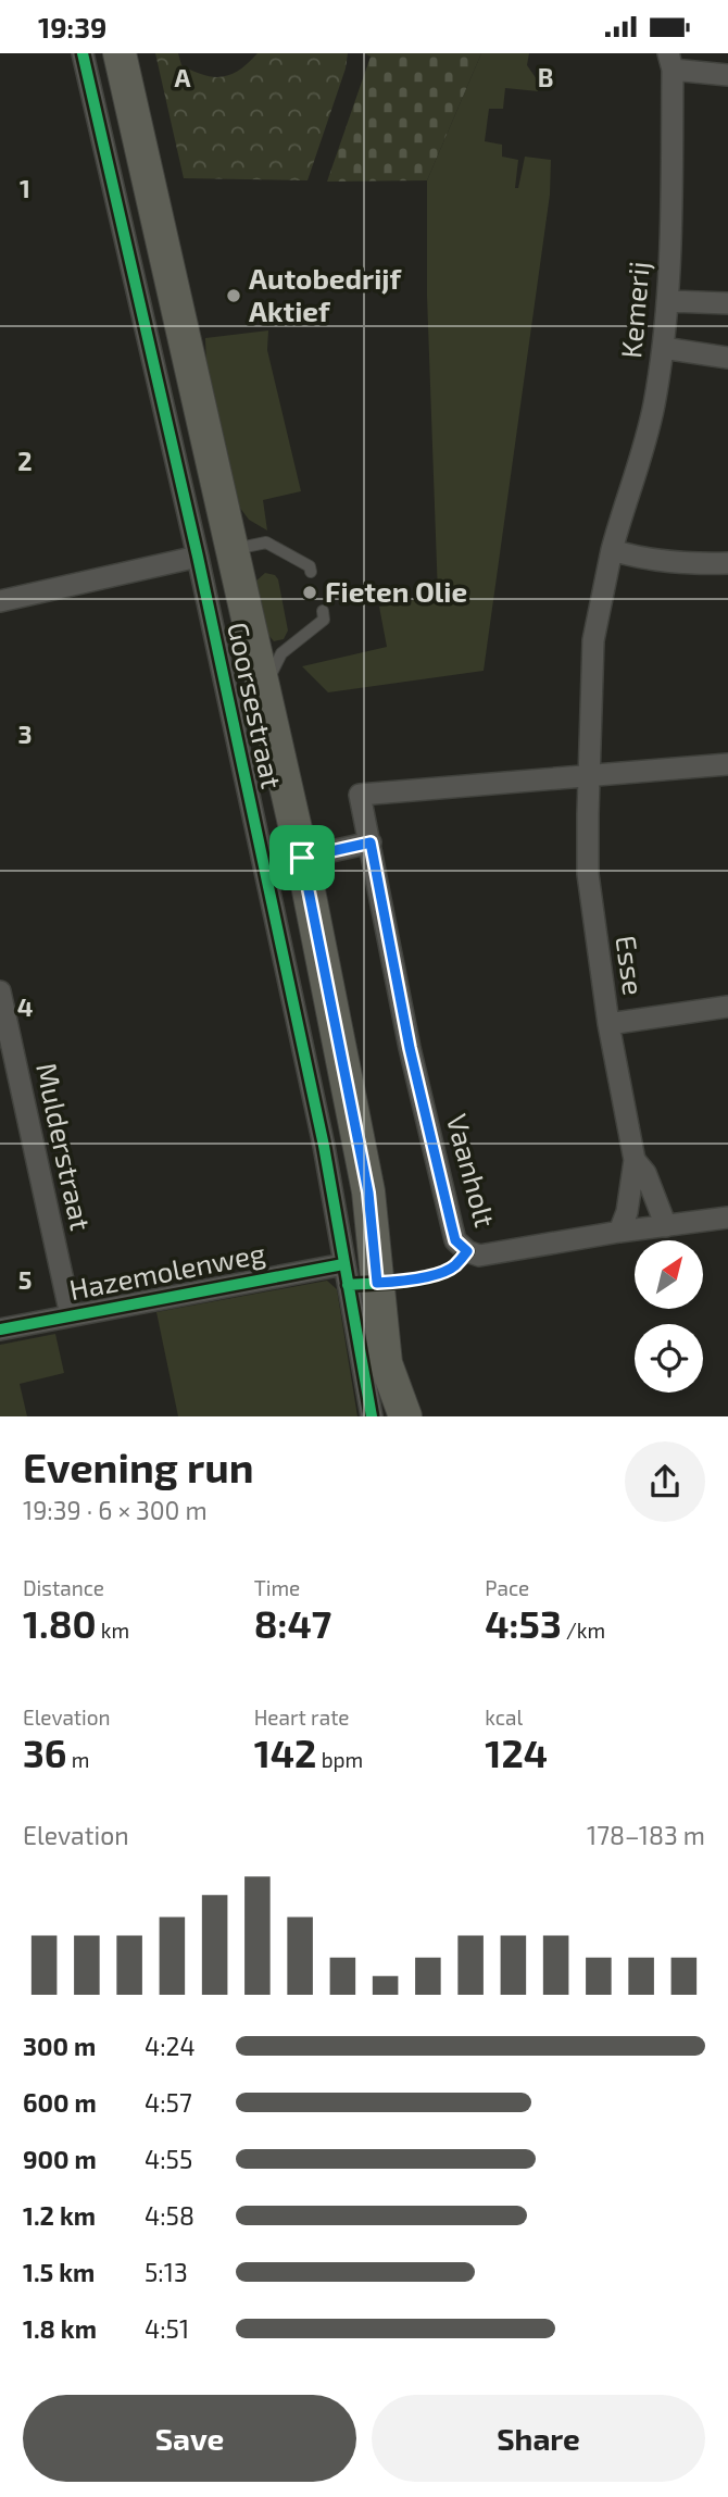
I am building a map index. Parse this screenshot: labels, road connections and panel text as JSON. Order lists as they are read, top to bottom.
{
  "streets": {
    "main road": ["Goorsestraat"],
    "street": [
      "Kemerij",
      "Esse",
      "Mulderstraat",
      "Vaanholt",
      "Hazemolenweg"
    ]
  },
  "crossings": [
    ["Kemerij", "Esse"],
    ["Kemerij", "Vaanholt"],
    ["Goorsestraat", "Hazemolenweg"],
    ["Esse", "Vaanholt"],
    ["Mulderstraat", "Hazemolenweg"]
  ],
  "places": ["Autobedrijf Aktief", "Fieten Olie"],
  "north": "top right",
  "page": {
    "status": "19:39",
    "heading": ["Evening run", "19:39 · 6 × 300 m"],
    "stats": [
      ["Distance", "1.80 km"],
      ["Time", "8:47"],
      ["Pace", "4:53 /km"],
      ["Elevation", "36 m"],
      ["Heart rate", "142 bpm"],
      ["kcal", "124"]
    ],
    "chart": ["Elevation", "178–183 m"],
    "list": [
      {
        "name": "300 m",
        "note": "4:24"
      },
      {
        "name": "600 m",
        "note": "4:57"
      },
      {
        "name": "900 m",
        "note": "4:55"
      },
      {
        "name": "1.2 km",
        "note": "4:58"
      },
      {
        "name": "1.5 km",
        "note": "5:13"
      },
      {
        "name": "1.8 km",
        "note": "4:51"
      }
    ],
    "buttons": ["Save", "Share"]
  },
  "grid": {
    "columns": ["A", "B"],
    "rows": [
      "1",
      "2",
      "3",
      "4",
      "5"
    ]
  }
}
